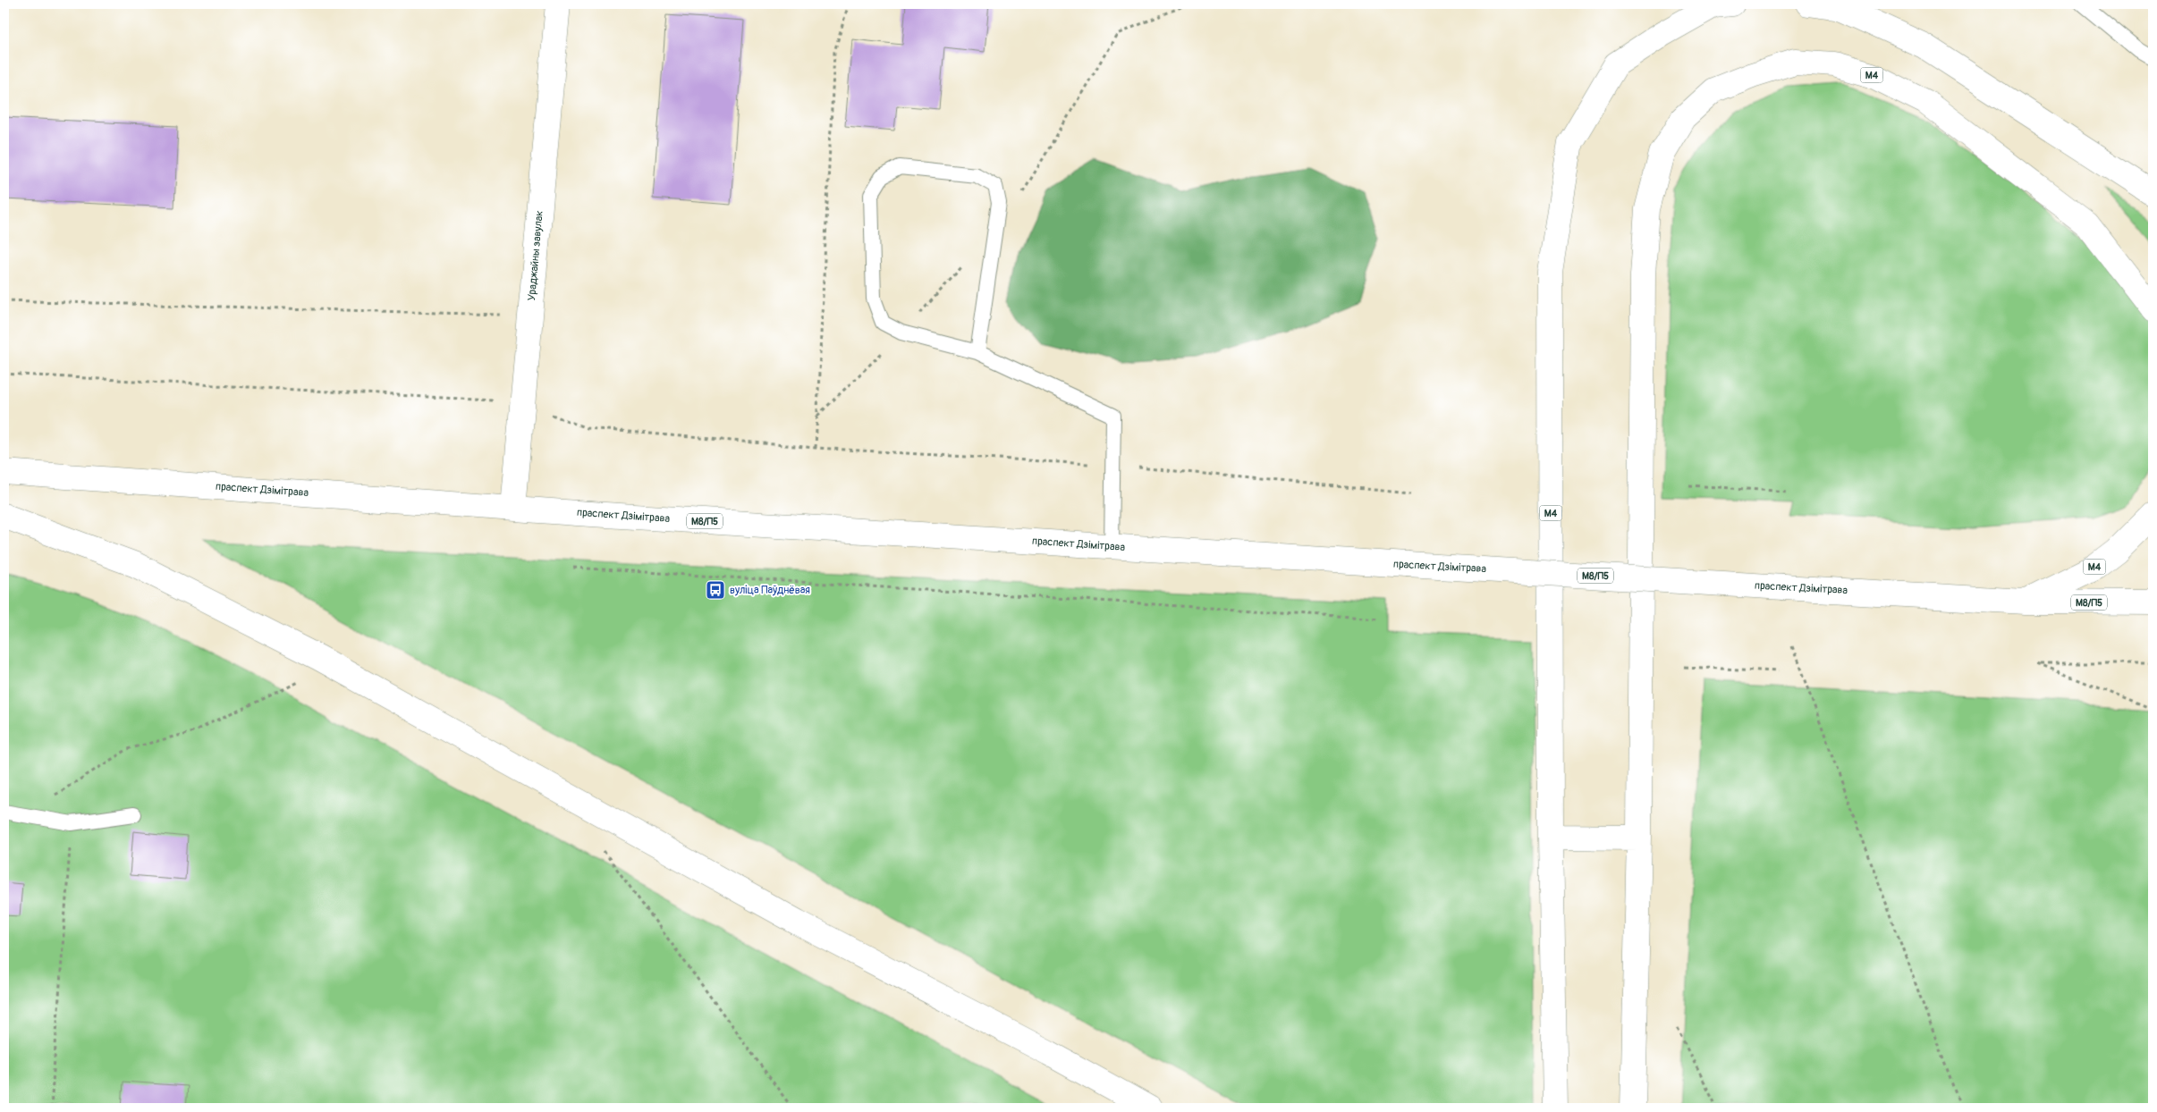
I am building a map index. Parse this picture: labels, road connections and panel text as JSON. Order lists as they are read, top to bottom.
{
  "streets": {
    "main road": [
      "М4",
      "Ураджайны завулак",
      "праспект Дзімітрава",
      "М8/П5"
    ]
  },
  "crossings": [
    ["М4", "праспект Дзімітрава"],
    ["Ураджайны завулак", "праспект Дзімітрава"]
  ],
  "places": {
    "bus stop": ["вуліца Паўднёвая"]
  }
}
